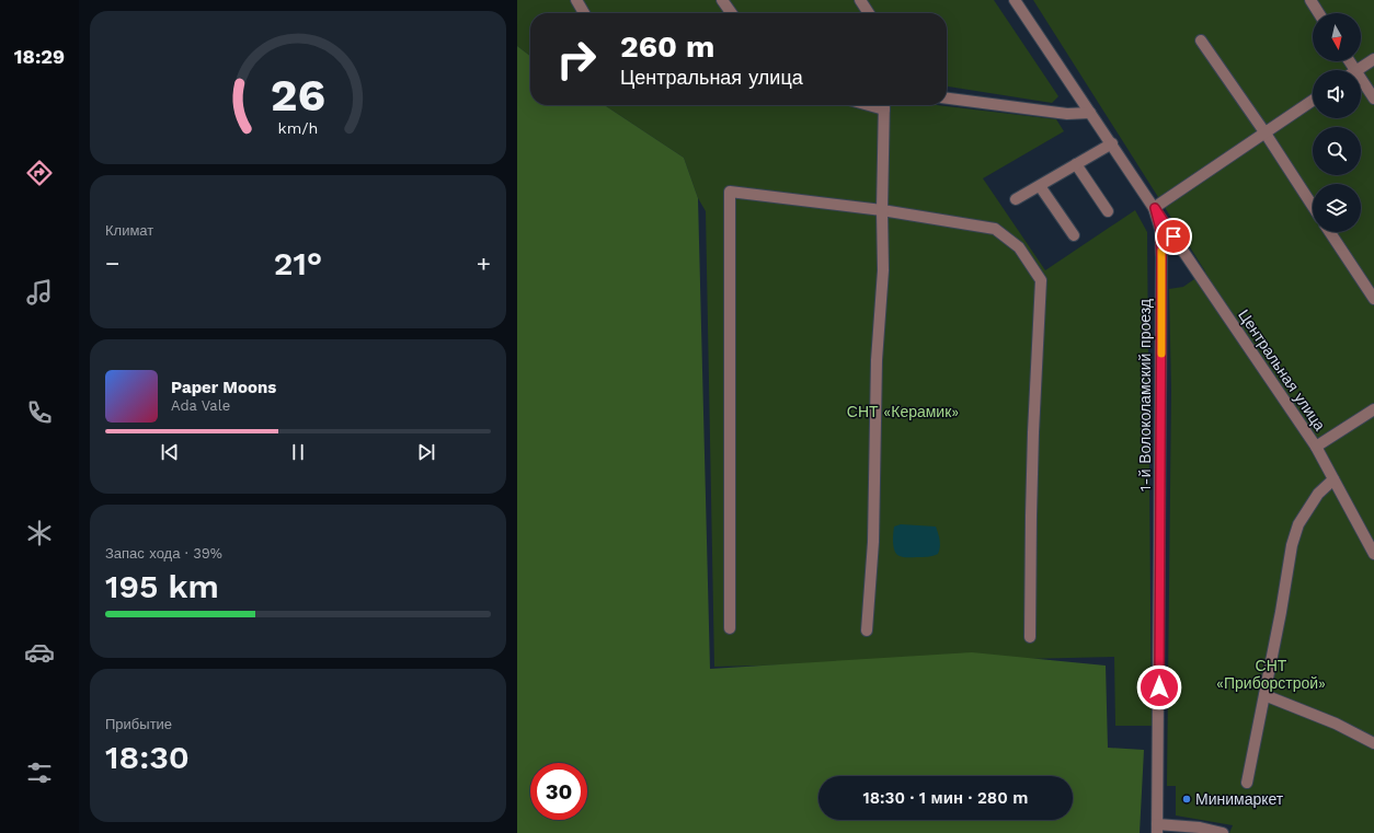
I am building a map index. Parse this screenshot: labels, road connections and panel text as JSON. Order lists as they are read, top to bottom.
{
  "streets": {
    "street": ["Центральная улица", "1-й Волоколамский проезд"]
  },
  "crossings": [
    ["Центральная улица", "1-й Волоколамский проезд"]
  ],
  "parks": ["СНТ «Керамик»", "СНТ «Приборстрой»"],
  "places": ["Минимаркет"],
  "north": "bottom",
  "page": {
    "tabs": "18:29",
    "turn": ["260 m", "Центральная улица"],
    "tile": [
      "Климат",
      ["Запас хода · 39%", "195 km"],
      ["Прибытие", "18:30"]
    ],
    "heat": ["−", "21°", "+"],
    "song": ["Paper Moons", "Ada Vale"],
    "limit": "30",
    "trip": "18:30 · 1 мин · 280 m",
    "gauge": ["26", "km/h"]
  }
}
